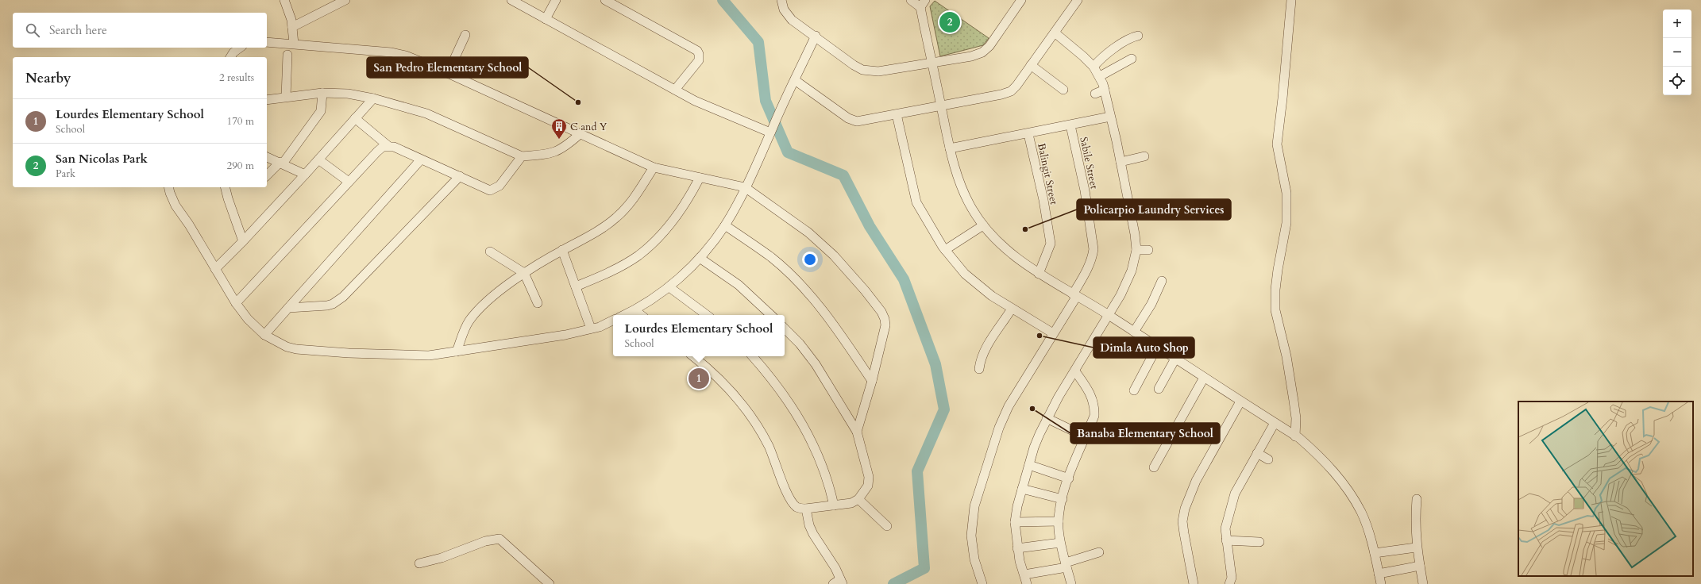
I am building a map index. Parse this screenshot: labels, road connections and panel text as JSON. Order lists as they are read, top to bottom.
{
  "streets": {
    "street": ["Sabile Street", "Balingit Street"]
  },
  "places": {
    "other": [
      "San Pedro Elementary School",
      "Policarpio Laundry Services",
      "Dimla Auto Shop",
      "Banaba Elementary School"
    ],
    "building": ["C and Y"]
  },
  "page": {
    "map_buttons": ["+", "−"],
    "pins": ["2", "1"],
    "search": "Search here",
    "heading": ["Nearby", "2 results"],
    "list": [
      {
        "mark": "1",
        "name": "Lourdes Elementary School",
        "note": "School",
        "value": "170 m"
      },
      {
        "mark": "2",
        "name": "San Nicolas Park",
        "note": "Park",
        "value": "290 m"
      }
    ],
    "popup": ["Lourdes Elementary School", "School"]
  }
}
